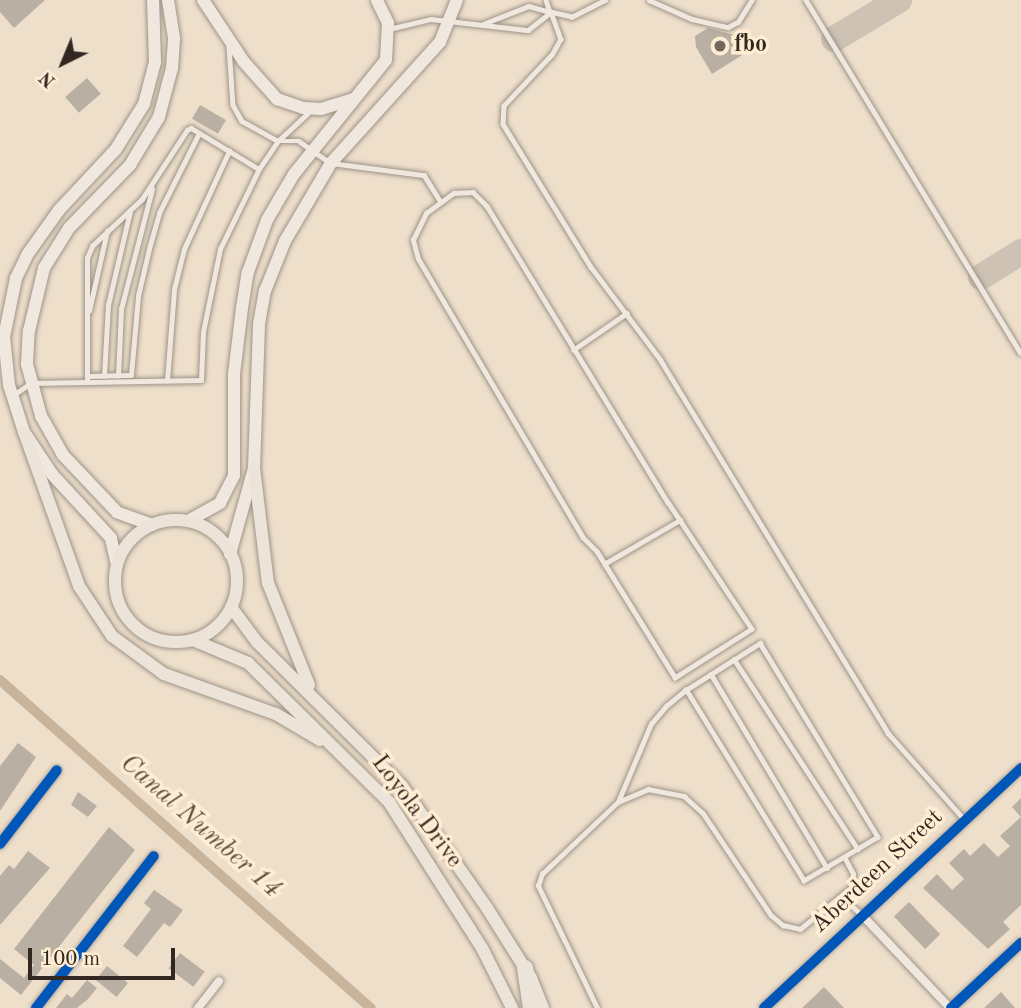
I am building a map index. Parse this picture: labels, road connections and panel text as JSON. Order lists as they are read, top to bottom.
{
  "streets": {
    "main road": ["Loyola Drive"],
    "street": ["Aberdeen Street"]
  },
  "water": ["Canal Number 14"],
  "places": ["fbo"],
  "scale_bar": "100 m",
  "north": "bottom left"
}
